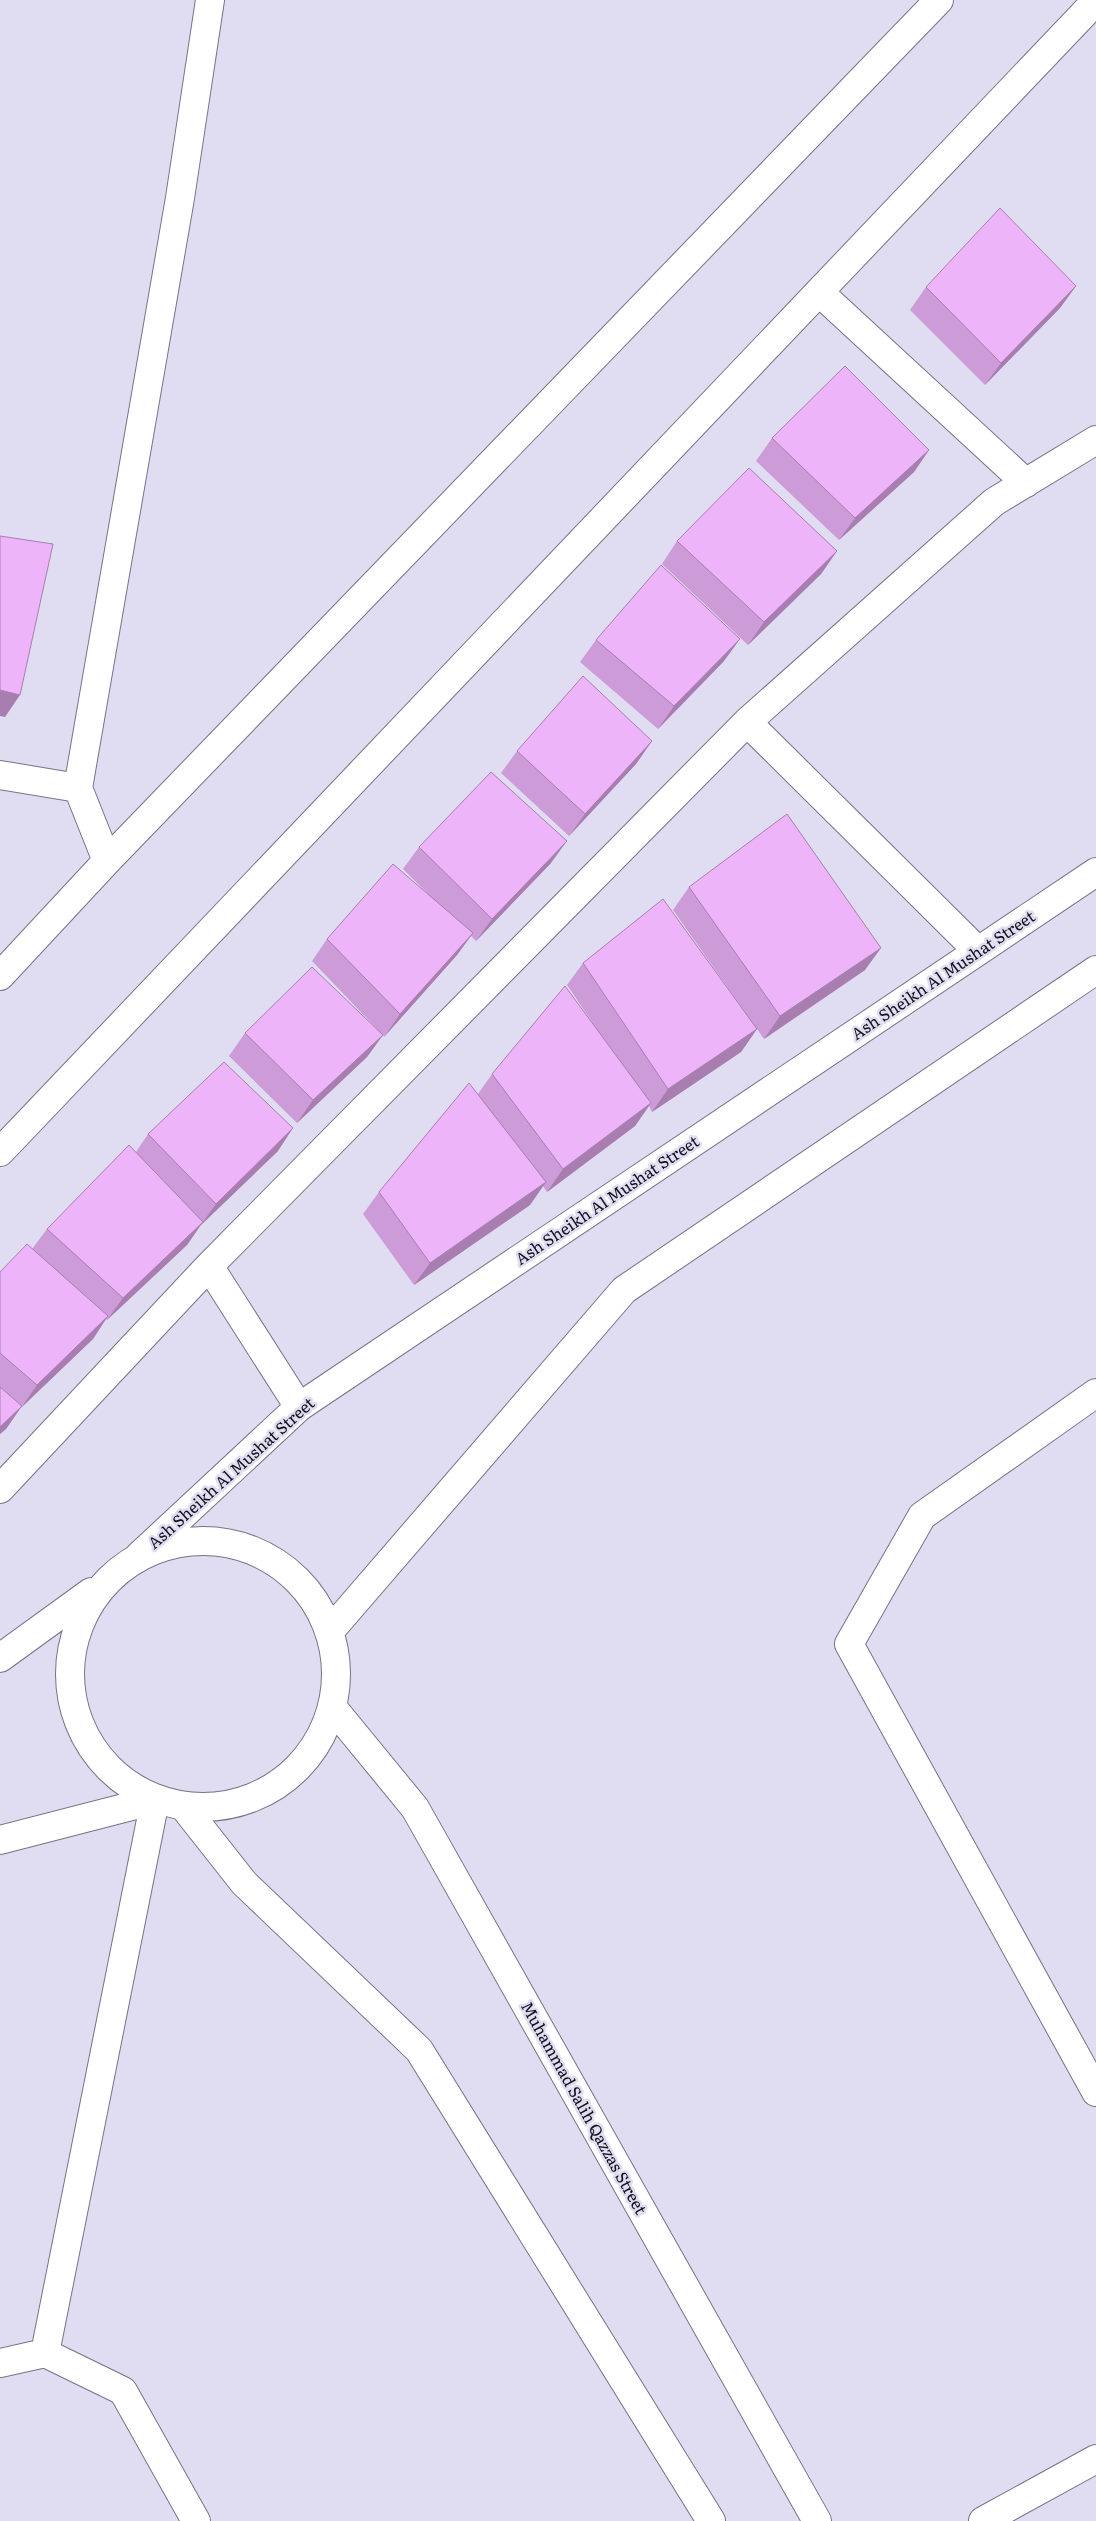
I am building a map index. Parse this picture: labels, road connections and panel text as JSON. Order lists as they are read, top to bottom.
{
  "streets": {
    "street": ["Ash Sheikh Al Mushat Street", "Muhammad Salih Qazzas Street"]
  }
}
